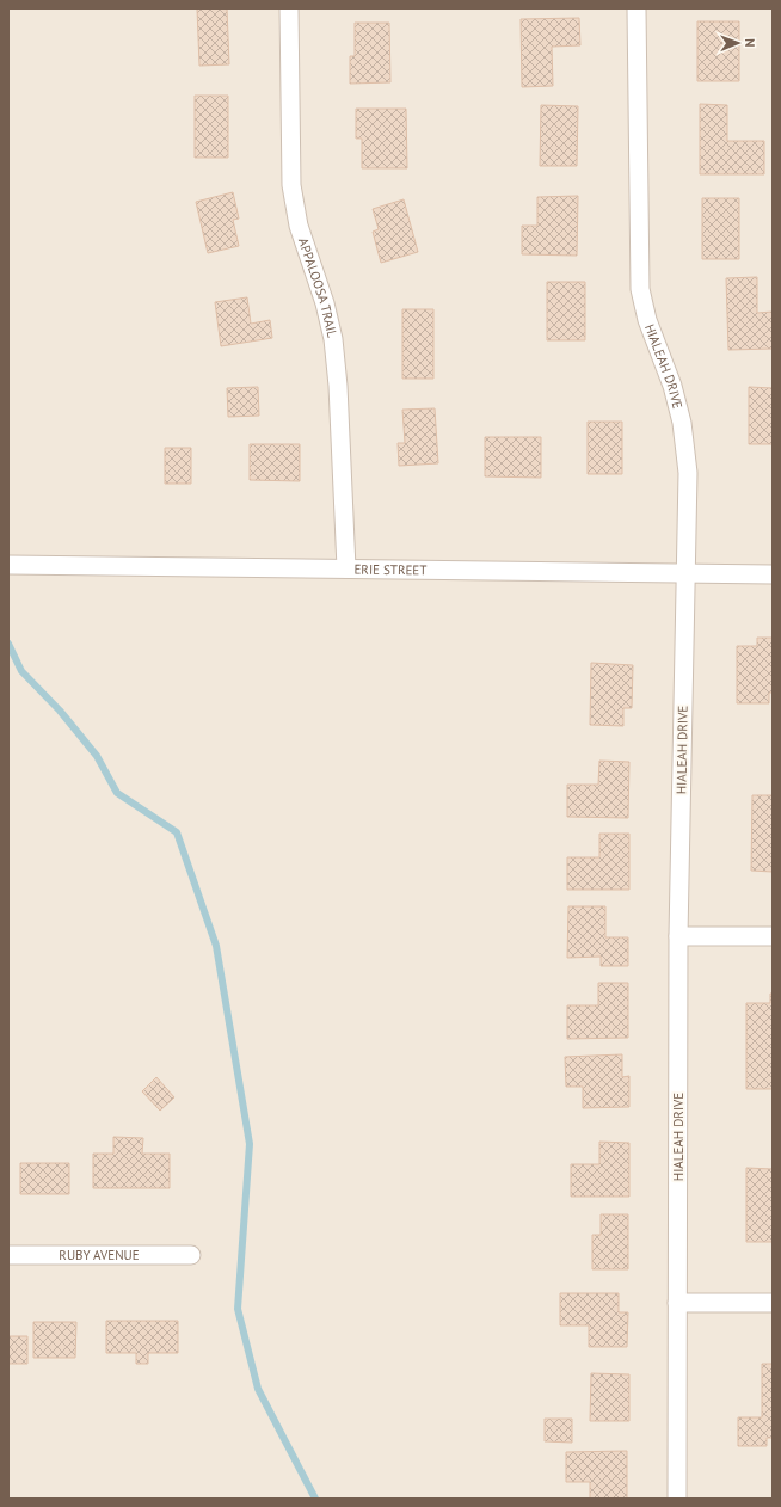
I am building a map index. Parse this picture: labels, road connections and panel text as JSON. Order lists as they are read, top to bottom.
{
  "streets": {
    "street": [
      "APPALOOSA TRAIL",
      "HIALEAH DRIVE",
      "ERIE STREET",
      "RUBY AVENUE"
    ]
  },
  "crossings": [
    ["APPALOOSA TRAIL", "ERIE STREET"],
    ["HIALEAH DRIVE", "ERIE STREET"]
  ],
  "north": "right"
}
